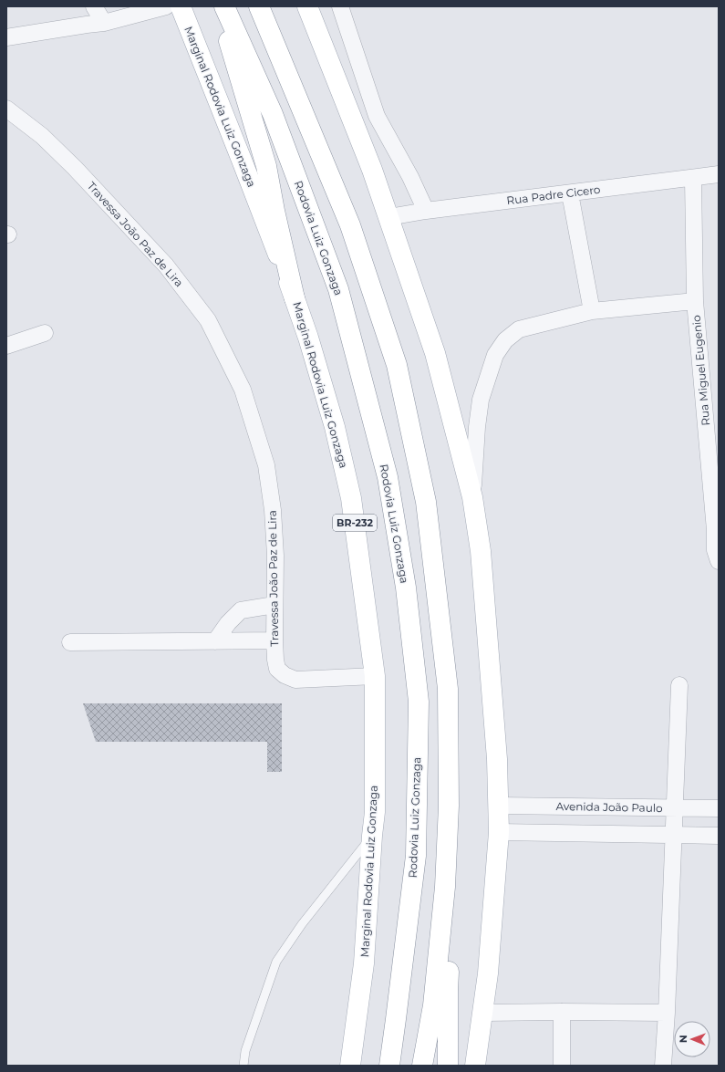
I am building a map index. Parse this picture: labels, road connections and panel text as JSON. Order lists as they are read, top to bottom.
{
  "streets": {
    "main road": ["Marginal Rodovia Luiz Gonzaga", "Rodovia Luiz Gonzaga", "BR-232"],
    "street": [
      "Rua Padre Cicero",
      "Travessa João Paz de Lira",
      "Rua Miguel Eugenio",
      "Avenida João Paulo"
    ]
  },
  "crossings": [
    ["Marginal Rodovia Luiz Gonzaga", "Travessa João Paz de Lira"],
    ["Rua Padre Cicero", "Rua Miguel Eugenio"]
  ],
  "north": "left"
}
